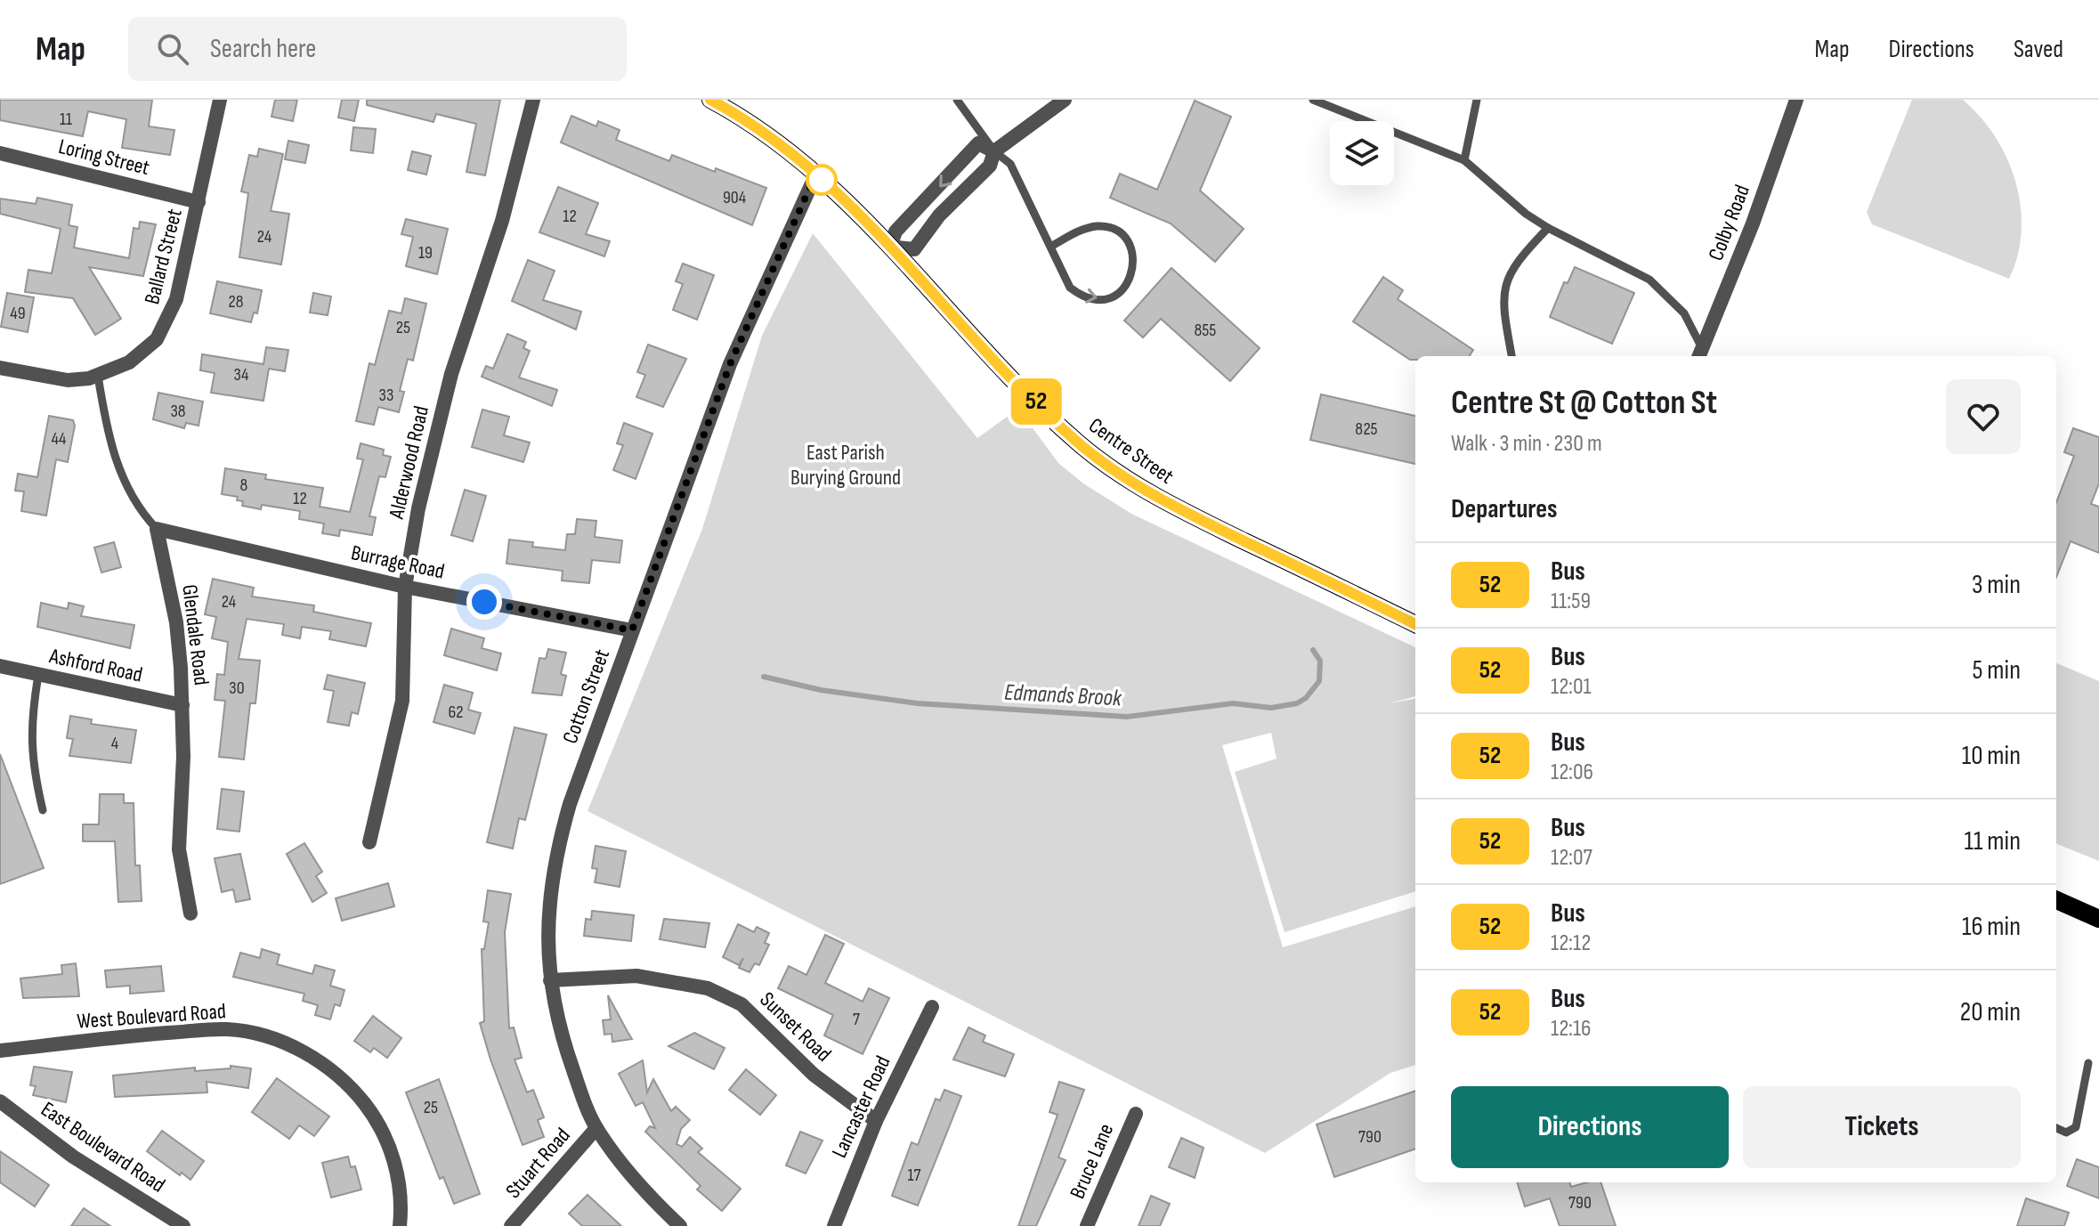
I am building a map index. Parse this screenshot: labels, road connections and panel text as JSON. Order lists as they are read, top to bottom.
{
  "streets": {
    "main road": ["Centre Street"],
    "street": [
      "Loring Street",
      "Colby Road",
      "Ballard Street",
      "Alderwood Road",
      "Burrage Road",
      "Glendale Road",
      "Ashford Road",
      "Cotton Street",
      "West Boulevard Road",
      "Sunset Road",
      "Lancaster Road",
      "East Boulevard Road",
      "Bruce Lane",
      "Stuart Road"
    ]
  },
  "crossings": [
    ["Loring Street", "Ballard Street"],
    ["Ballard Street", "Glendale Road"],
    ["Centre Street", "Cotton Street"],
    ["Alderwood Road", "Burrage Road"],
    ["Burrage Road", "Glendale Road"],
    ["Burrage Road", "Cotton Street"],
    ["Glendale Road", "Ashford Road"],
    ["Cotton Street", "Sunset Road"],
    ["Cotton Street", "Stuart Road"],
    ["Sunset Road", "Lancaster Road"]
  ],
  "water": ["Edmands Brook"],
  "parks": ["East Parish Burying Ground"],
  "lines": ["bus line 52"],
  "house_numbers": [
    "11",
    "904",
    "12",
    "24",
    "19",
    "28",
    "49",
    "25",
    "855",
    "34",
    "33",
    "38",
    "825",
    "44",
    "8",
    "12",
    "24",
    "30",
    "62",
    "4",
    "7",
    "25",
    "790",
    "17",
    "790"
  ],
  "page": {
    "header": "Map",
    "search": "Search here",
    "nav": ["Map", "Directions", "Saved"],
    "on_map": "52",
    "heading": [
      ["Centre St @ Cotton St", "Walk · 3 min · 230 m"],
      "Departures"
    ],
    "list": [
      {
        "mark": "52",
        "name": "Bus",
        "note": "11:59",
        "value": "3 min"
      },
      {
        "mark": "52",
        "name": "Bus",
        "note": "12:01",
        "value": "5 min"
      },
      {
        "mark": "52",
        "name": "Bus",
        "note": "12:06",
        "value": "10 min"
      },
      {
        "mark": "52",
        "name": "Bus",
        "note": "12:07",
        "value": "11 min"
      },
      {
        "mark": "52",
        "name": "Bus",
        "note": "12:12",
        "value": "16 min"
      },
      {
        "mark": "52",
        "name": "Bus",
        "note": "12:16",
        "value": "20 min"
      }
    ],
    "buttons": ["Directions", "Tickets"]
  }
}
